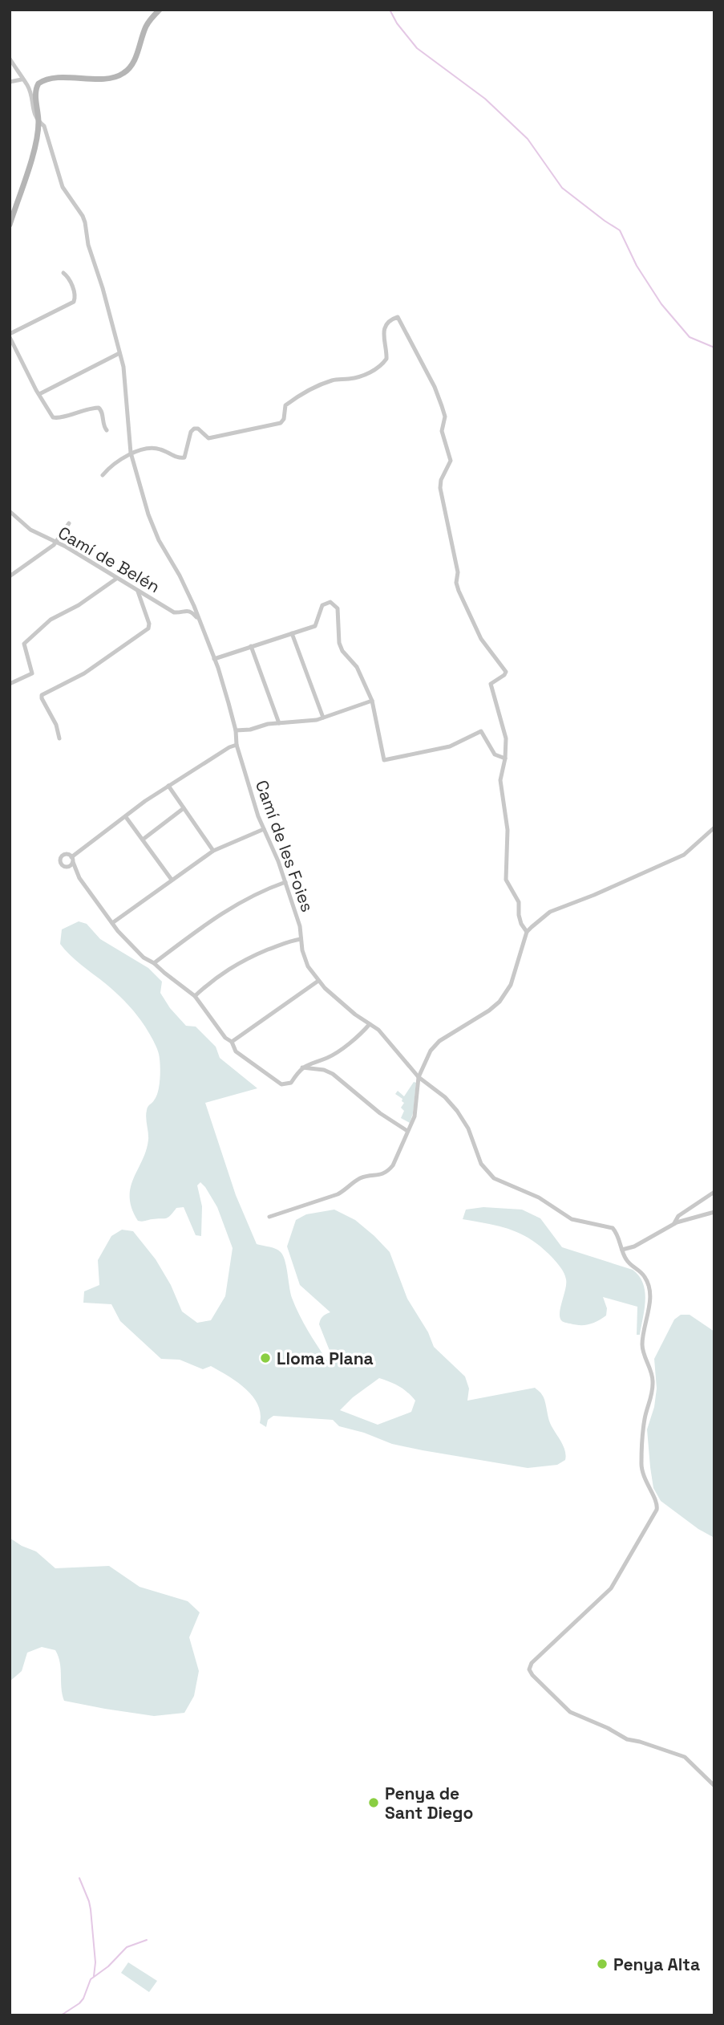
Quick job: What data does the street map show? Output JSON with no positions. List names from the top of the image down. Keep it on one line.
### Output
{"streets":{"street":["Camí de Belén","Camí de les Foies"]},"crossings":[["Camí de Belén","Camí de les Foies"]],"places":["Lloma Plana","Penya de Sant Diego","Penya Alta"]}
